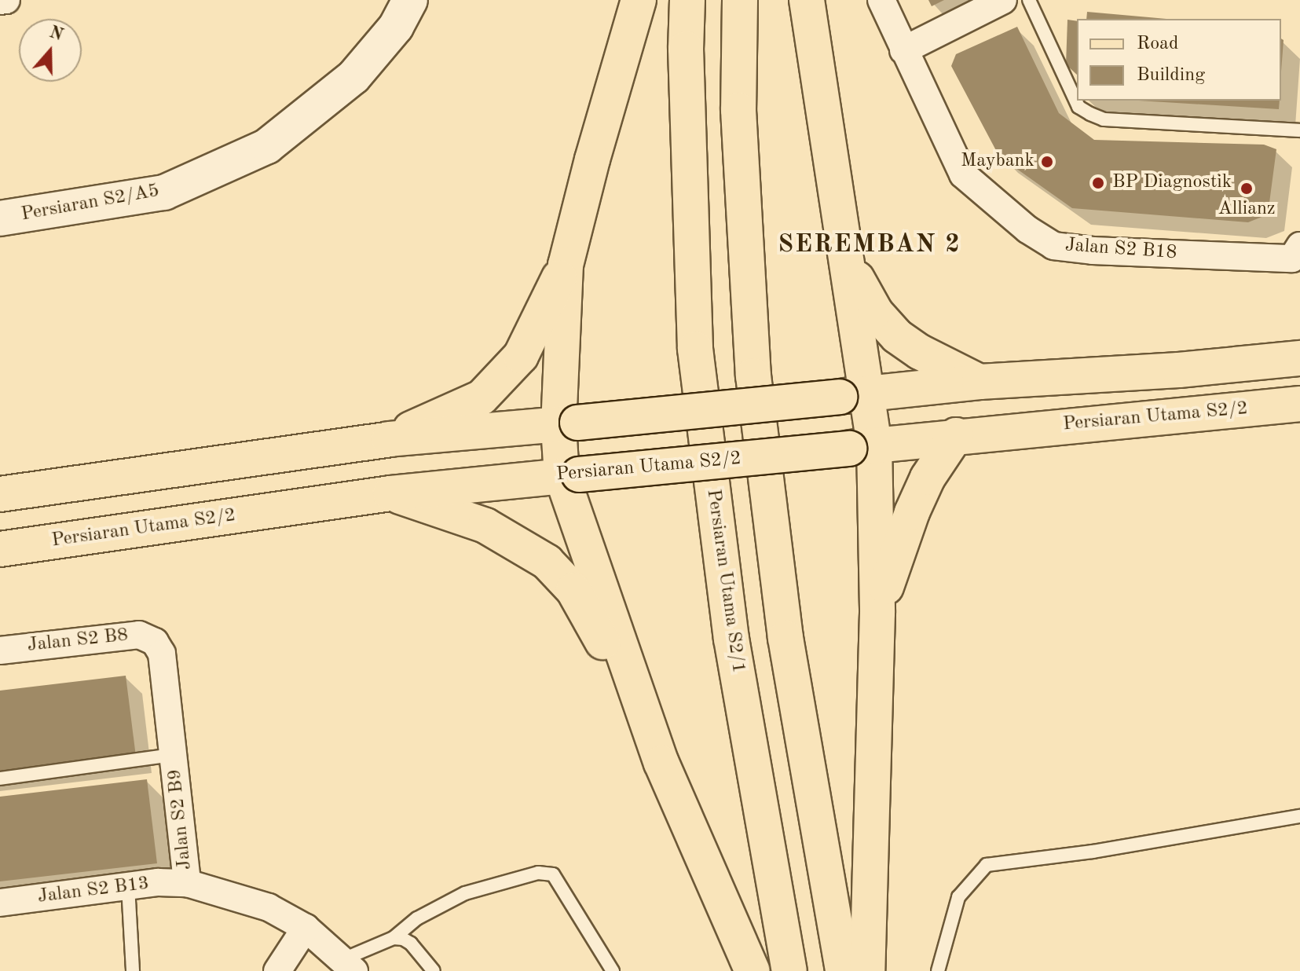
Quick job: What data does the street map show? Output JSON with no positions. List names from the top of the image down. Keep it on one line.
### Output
{"streets":{"main road":["Persiaran Utama S2/2","Persiaran Utama S2/1"],"street":["Persiaran S2/A5","Jalan S2 B18","Jalan S2 B8","Jalan S2 B9","Jalan S2 B13"]},"crossings":[["Jalan S2 B8","Jalan S2 B9"],["Jalan S2 B9","Jalan S2 B13"]],"districts":["SEREMBAN 2"],"places":["Maybank","BP Diagnostik","Allianz"],"legend":["Road","Building"],"north":"top"}
